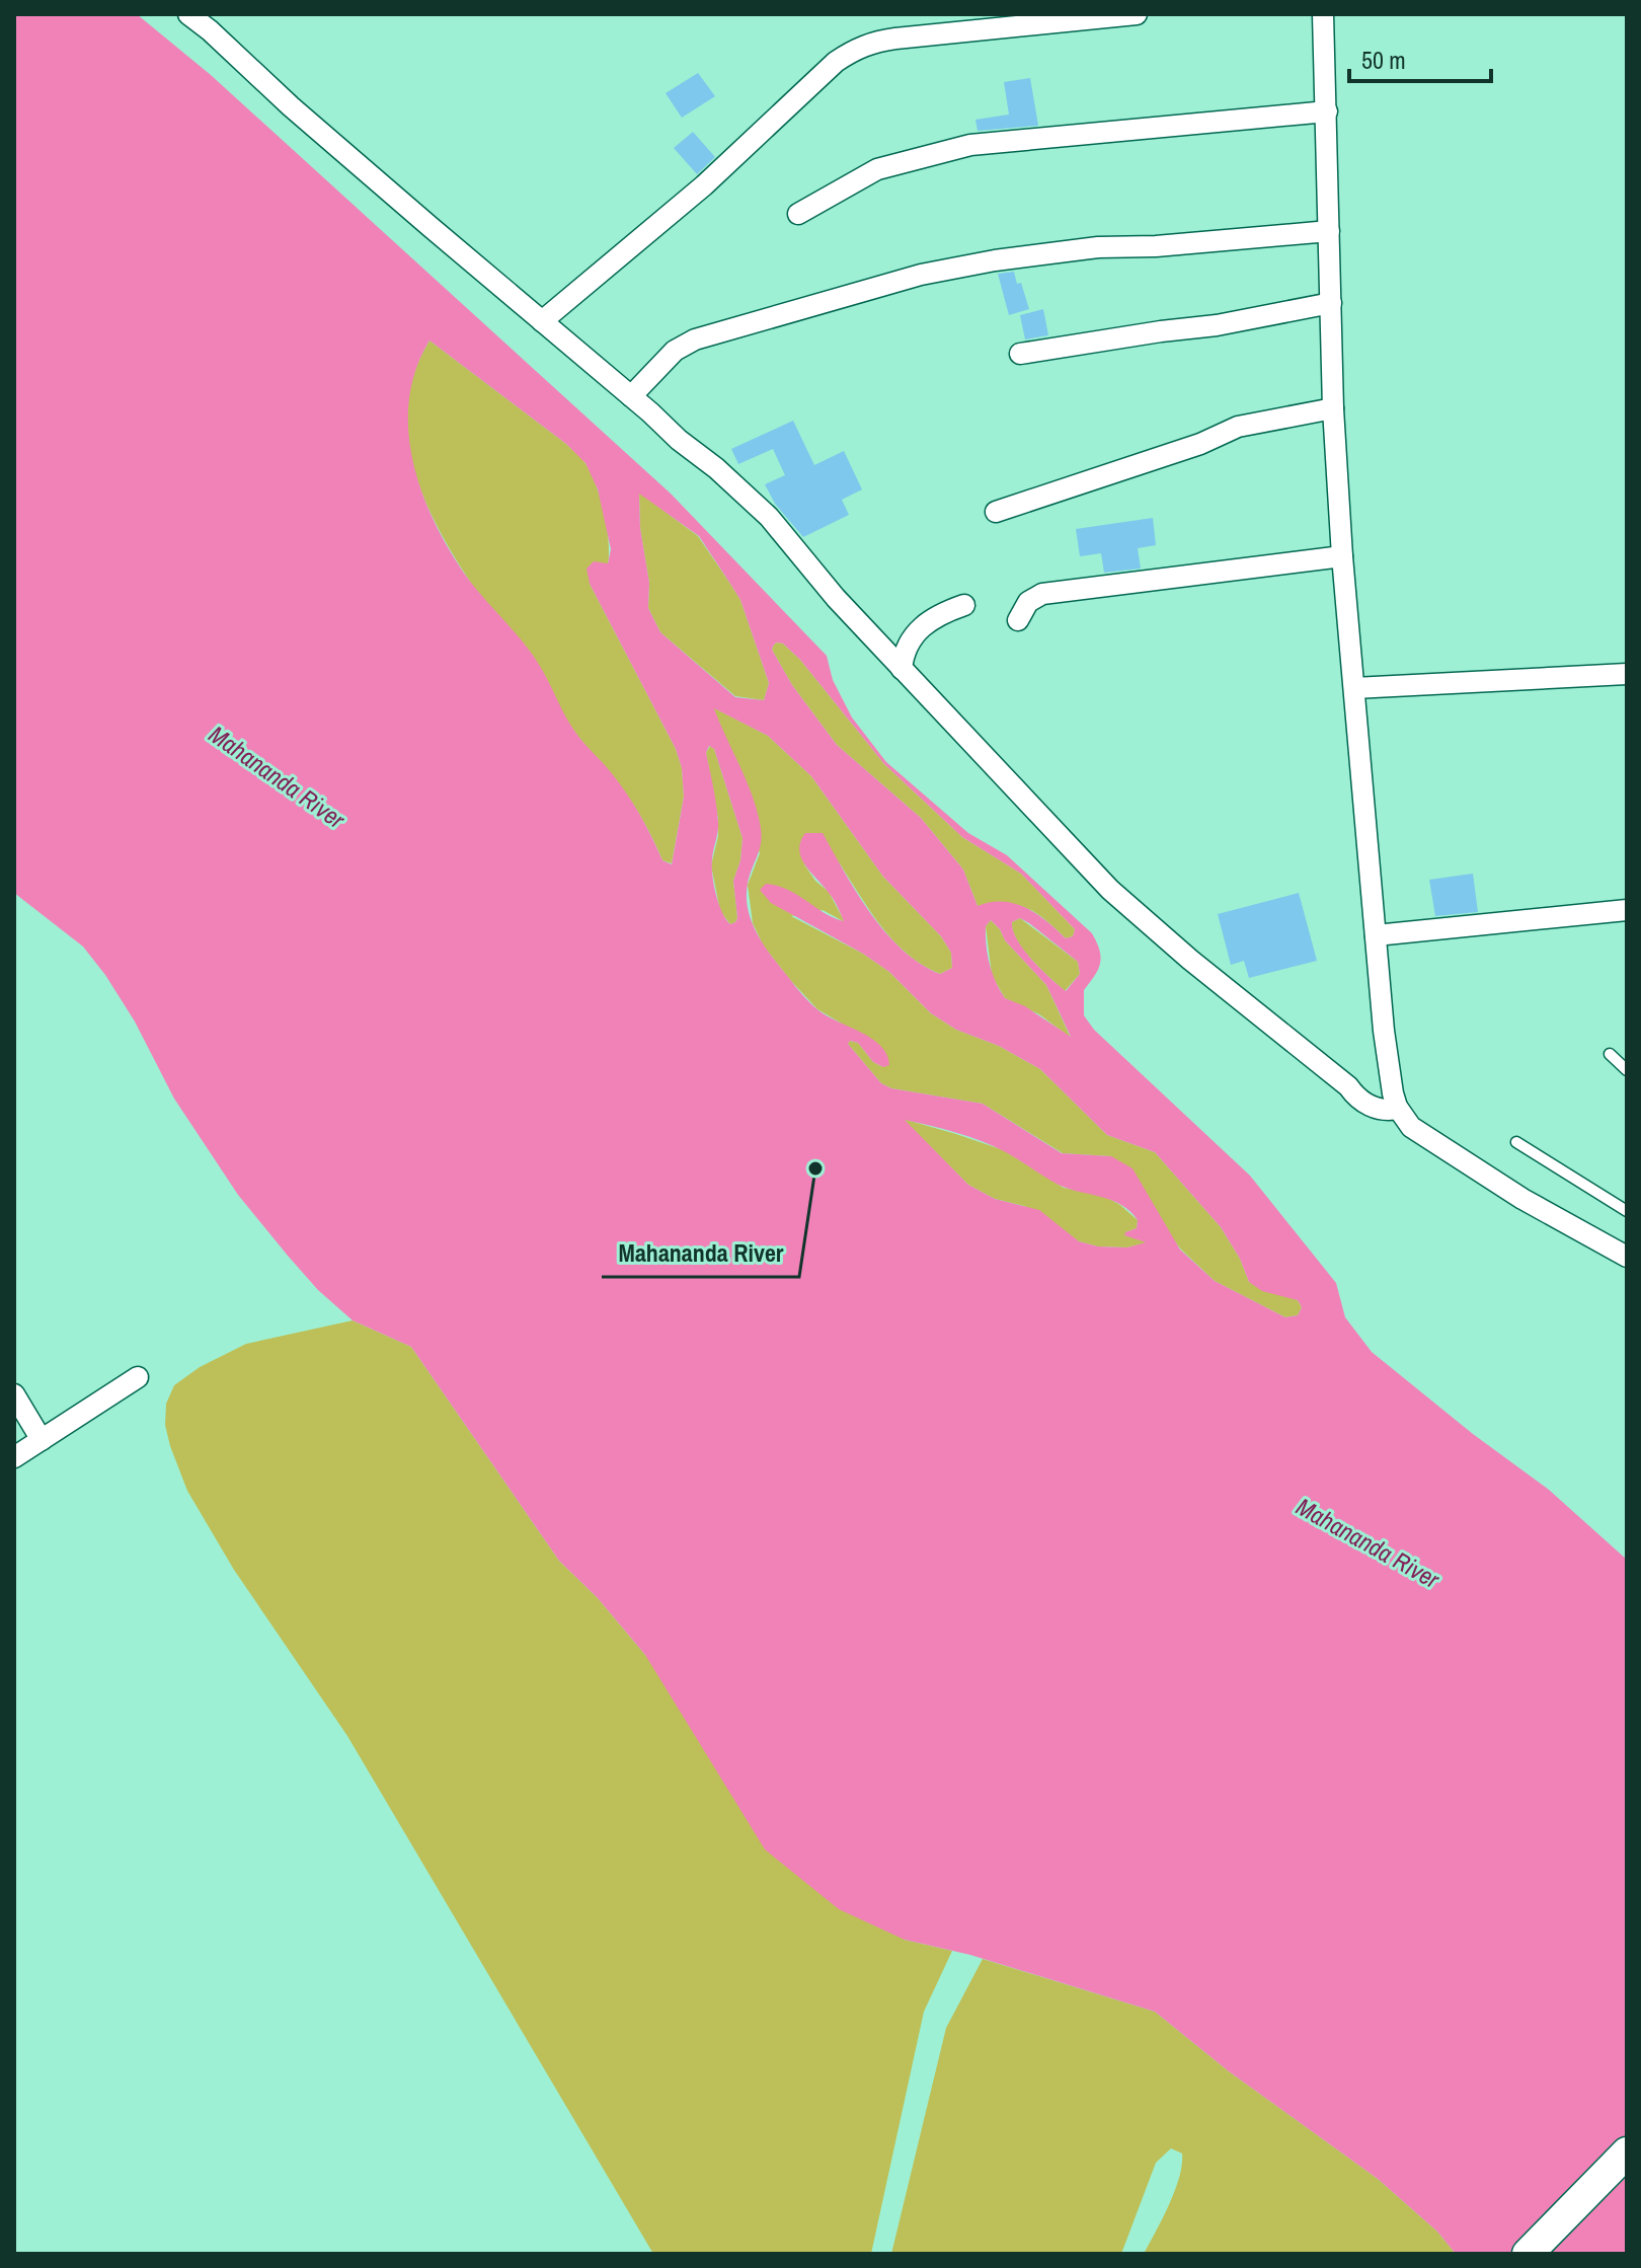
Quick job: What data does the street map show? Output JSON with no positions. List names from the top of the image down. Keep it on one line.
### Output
{"water":["Mahananda River"],"places":["Mahananda River"],"scale_bar":"50 m"}
